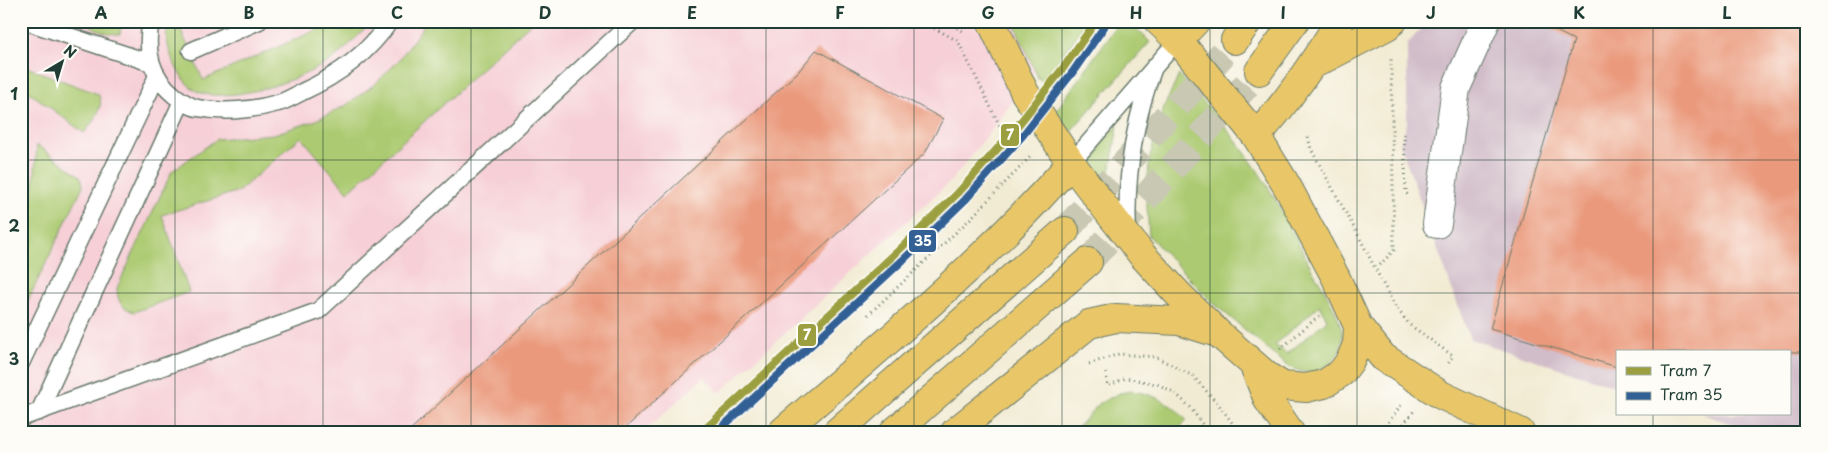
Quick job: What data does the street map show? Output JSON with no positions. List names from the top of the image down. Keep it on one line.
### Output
{"lines":["tram line 7","tram line 35"],"legend":["Tram 7","Tram 35"],"north":"top right","grid":{"columns":["A","B","C","D","E","F","G","H","I","J","K","L"],"rows":["1","2","3"]}}
